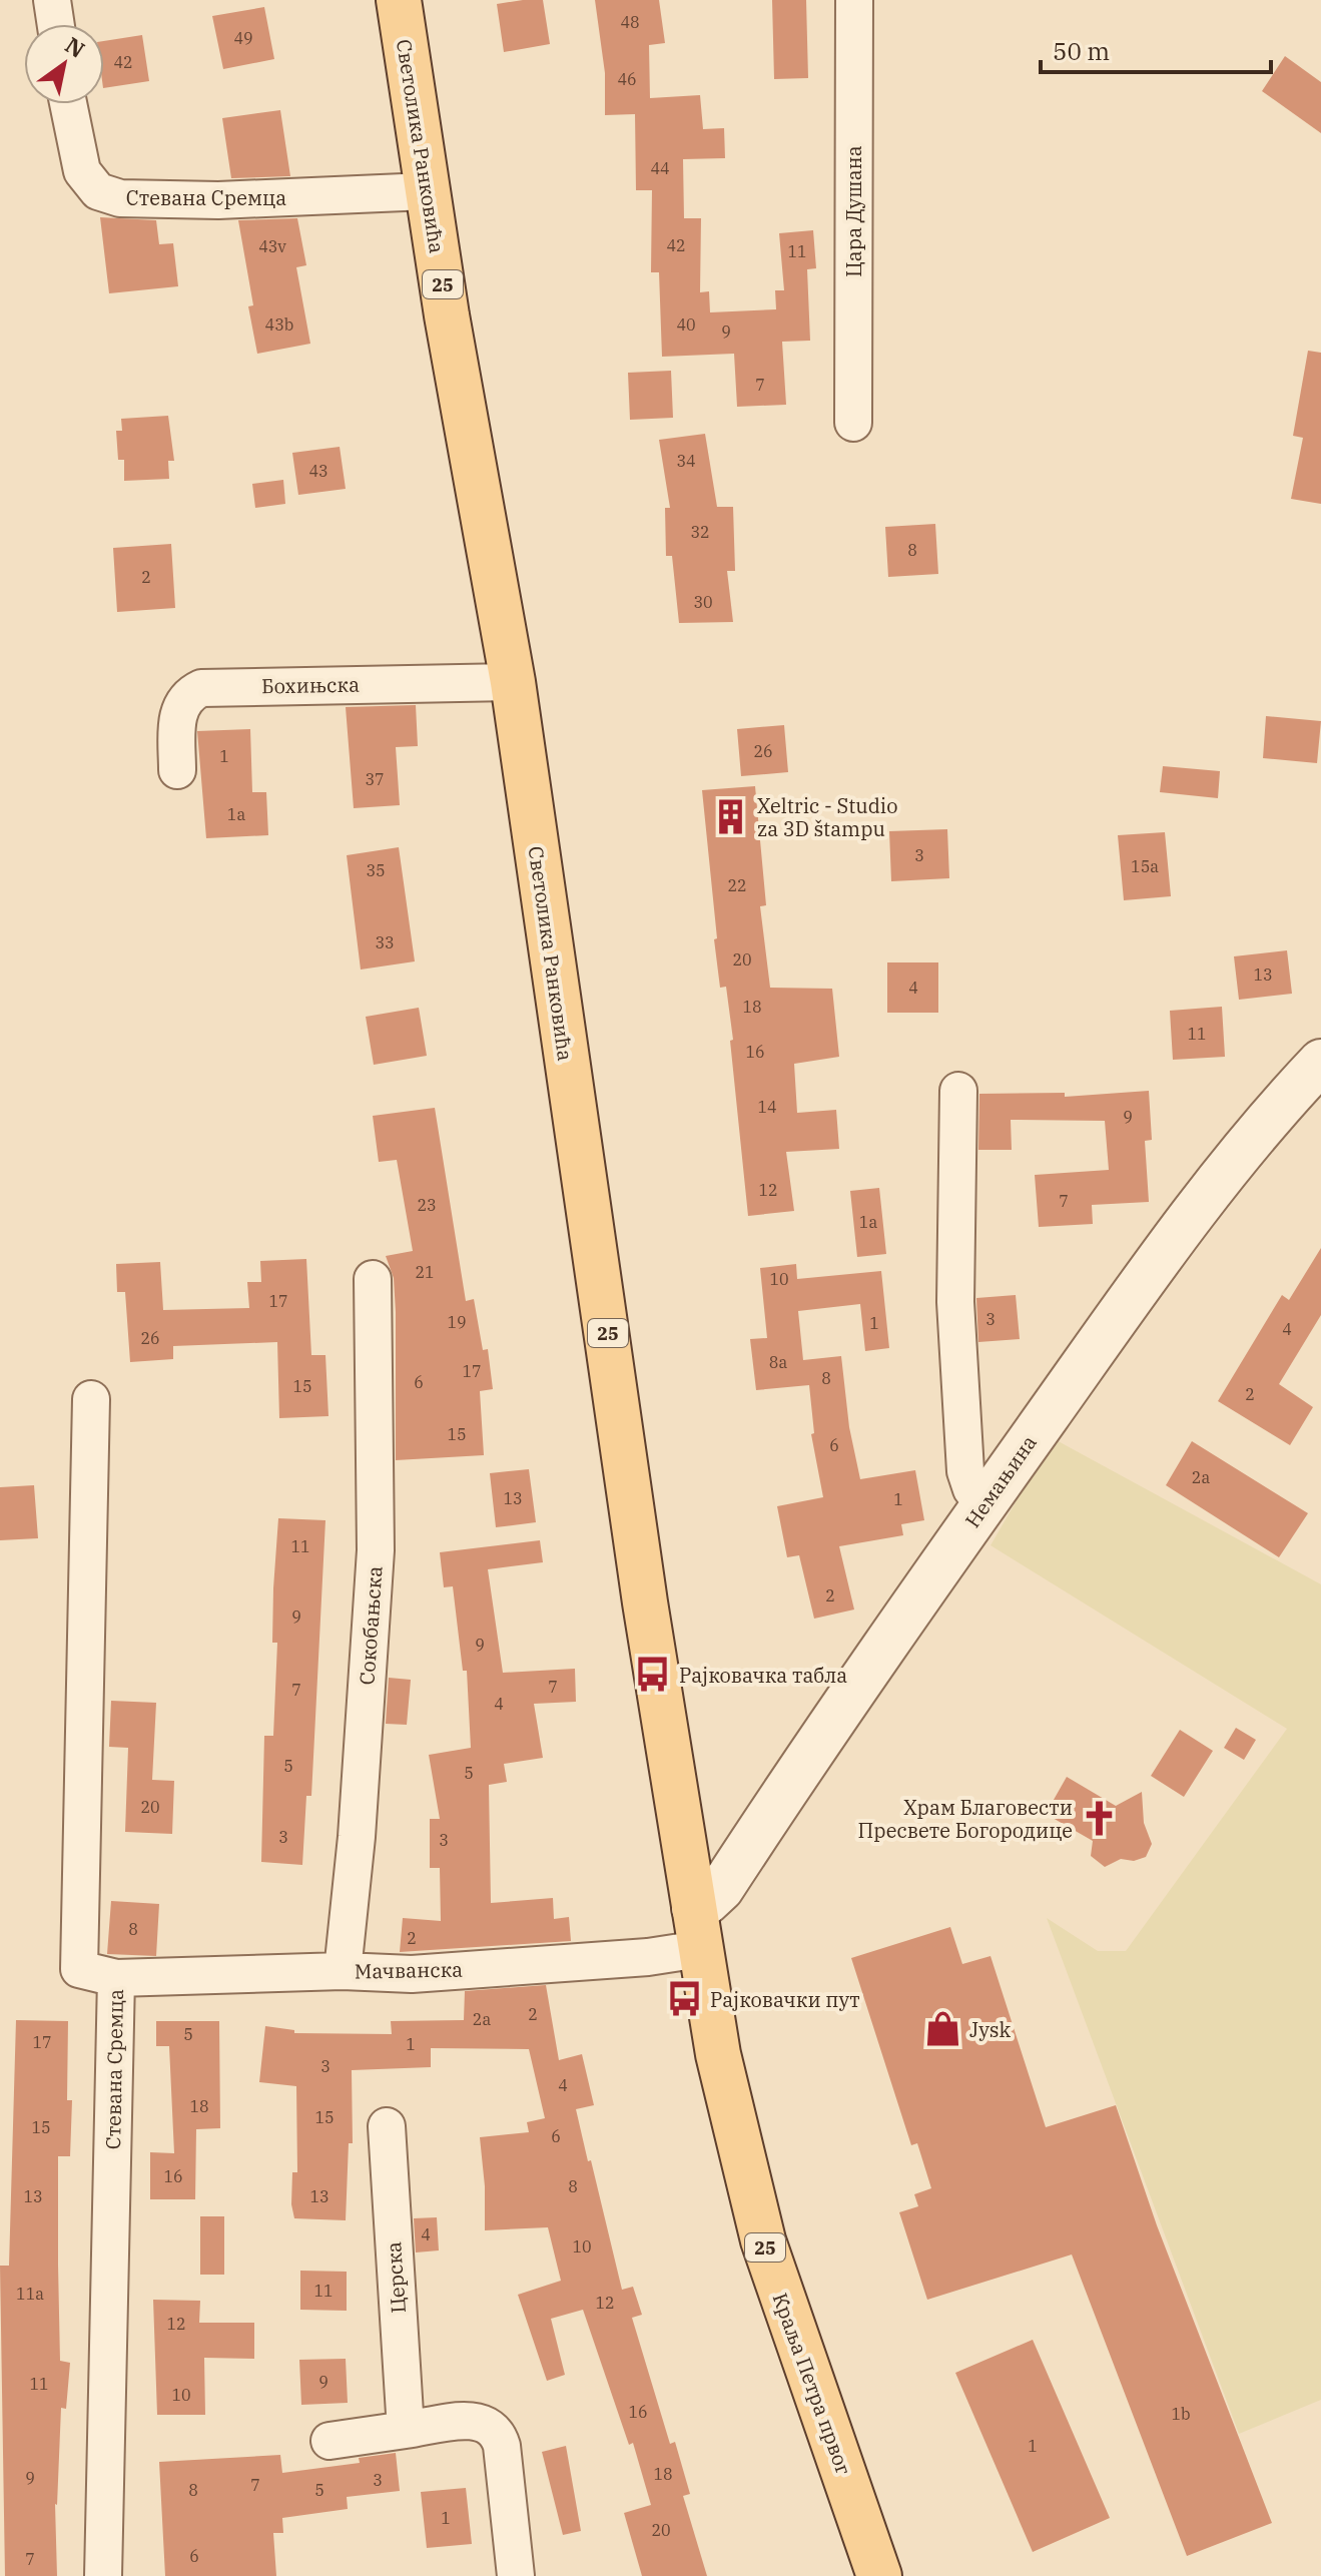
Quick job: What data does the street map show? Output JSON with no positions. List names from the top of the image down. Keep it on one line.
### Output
{"streets":{"main road":["Светолика Ранковића","25","Краља Петра првог"],"street":["Стевана Сремца","Цара Душана","Бохињска","Немањина","Сокобањска","Мачванска","Церска"]},"crossings":[["Светолика Ранковића","Стевана Сремца"],["Светолика Ранковића","Бохињска"],["Светолика Ранковића","Немањина"],["Светолика Ранковића","Мачванска"],["Светолика Ранковића","Краља Петра првог"],["Стевана Сремца","Мачванска"],["Немањина","Мачванска"],["Немањина","Краља Петра првог"],["Сокобањска","Мачванска"],["Мачванска","Краља Петра првог"]],"places":{"building":["Xeltric - Studio za 3D štampu"],"bus stop":["Рајковачка табла","Рајковачки пут"],"church":["Храм Благовести Пресвете Богородице"],"shop":["Jysk"]},"house_numbers":["48","49","42","46","44","42","43v","11","43b","40","9","7","34","43","32","8","2","30","26","1","37","1a","3","15a","35","22","33","20","13","4","18","11","16","14","9","12","7","23","1a","21","10","17","3","19","1","4","26","8a","17","8","6","15","2","15","6","2a","13","1","11","2","9","9","7","7","4","5","5","20","3","3","8","2","2","2a","5","17","1","3","4","18","15","15","6","16","8","13","13","4","10","11","11a","12","12","9","11","10","16","1b","1","18","9","3","7","8","5","1","20","6","7"],"scale_bar":"50 m","north":"top right"}
